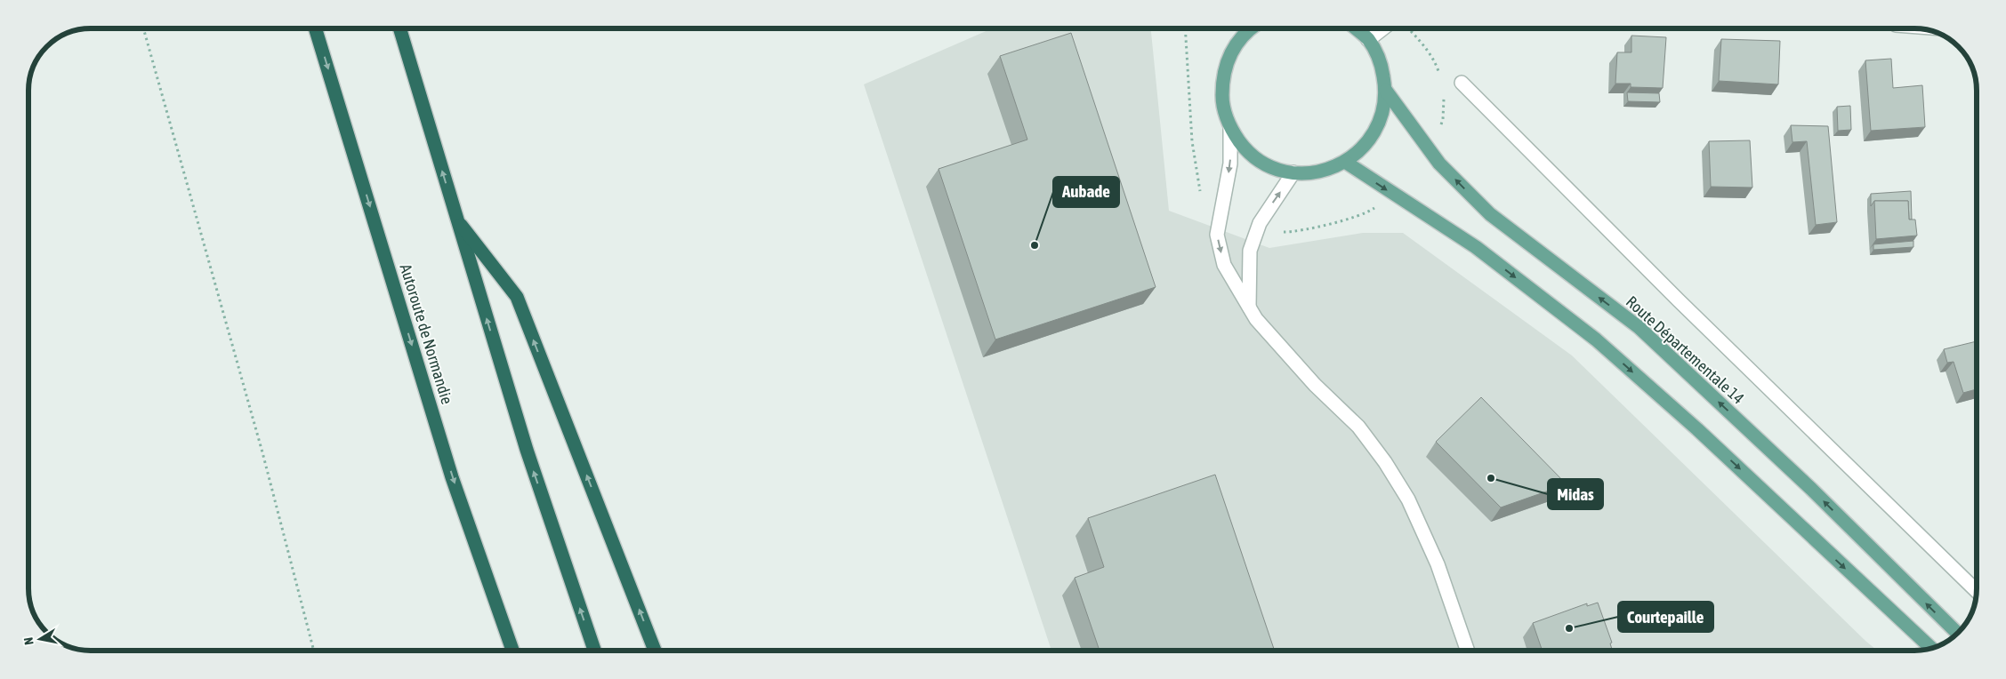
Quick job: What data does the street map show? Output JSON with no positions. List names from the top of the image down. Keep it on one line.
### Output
{"streets":{"highway":["Autoroute de Normandie"],"main road":["Route Départementale 14"]},"places":["Aubade","Midas","Courtepaille"],"north":"left"}
